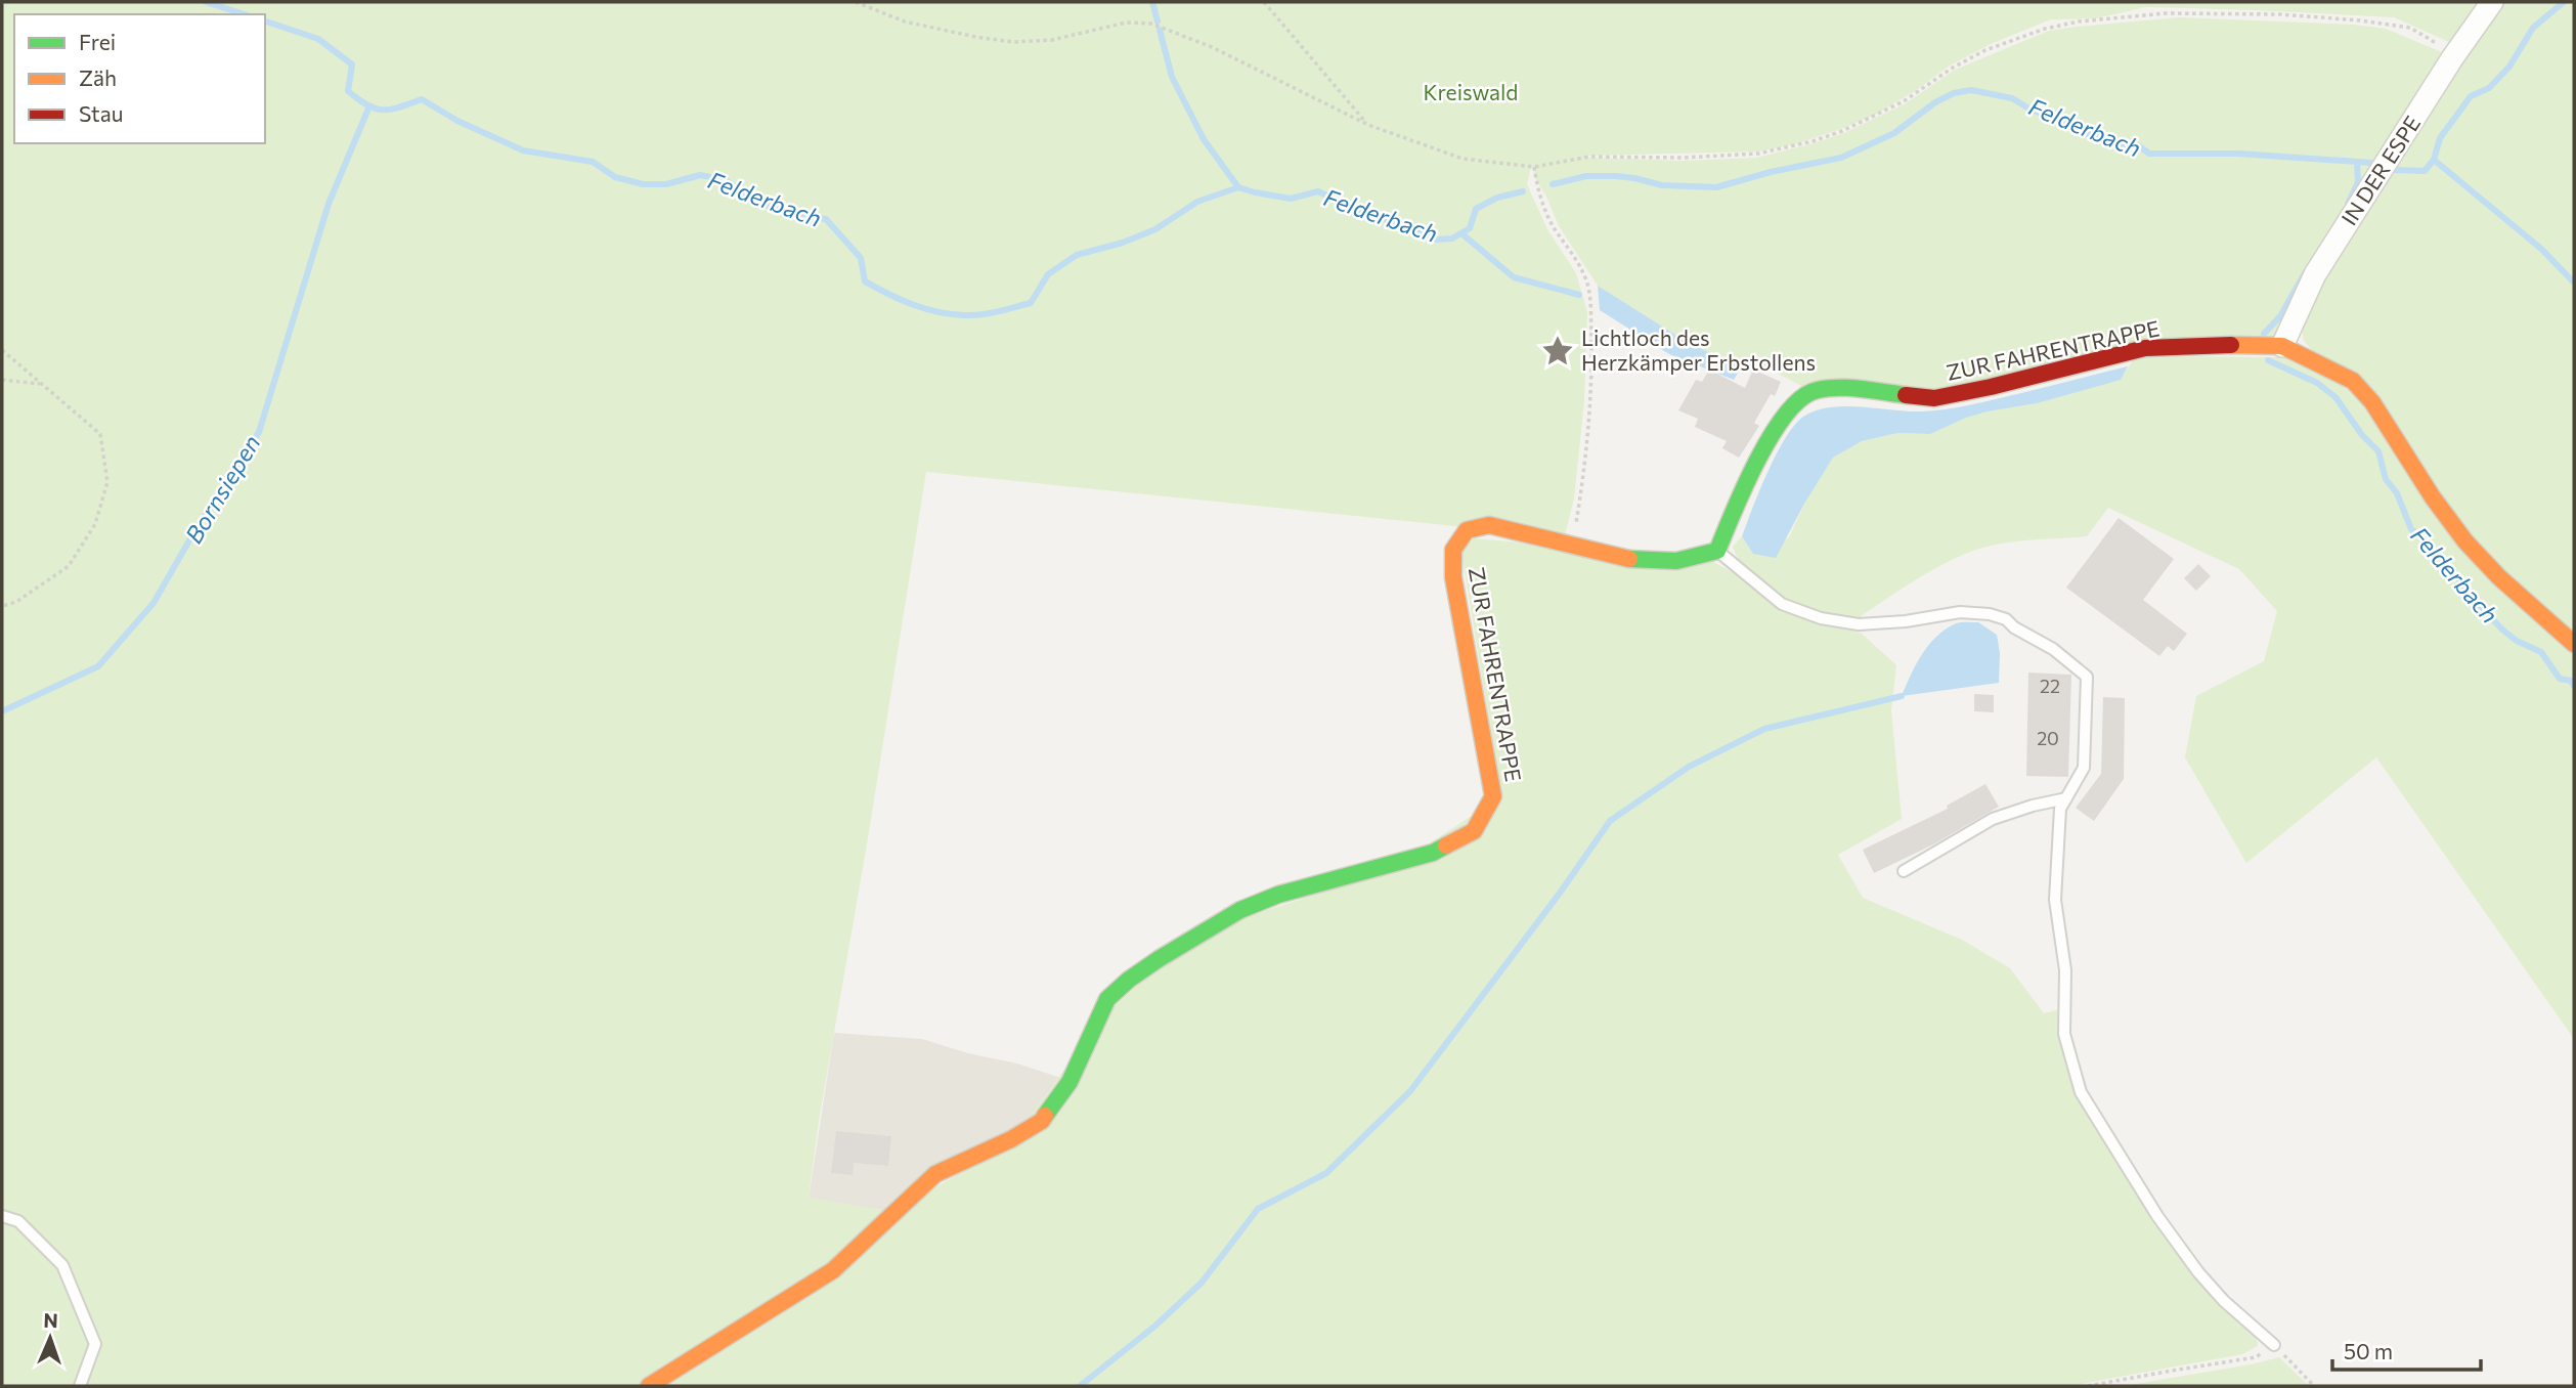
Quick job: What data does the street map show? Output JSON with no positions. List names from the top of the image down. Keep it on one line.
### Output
{"streets":{"street":["IN DER ESPE","ZUR FAHRENTRAPPE"]},"crossings":[["IN DER ESPE","ZUR FAHRENTRAPPE"]],"water":["Felderbach","Bornsiepen"],"parks":["Kreiswald"],"places":{"place":["Lichtloch des Herzkämper Erbstollens"]},"house_numbers":["22","20"],"legend":["Frei","Zäh","Stau"],"scale_bar":"50 m","north":"top"}
